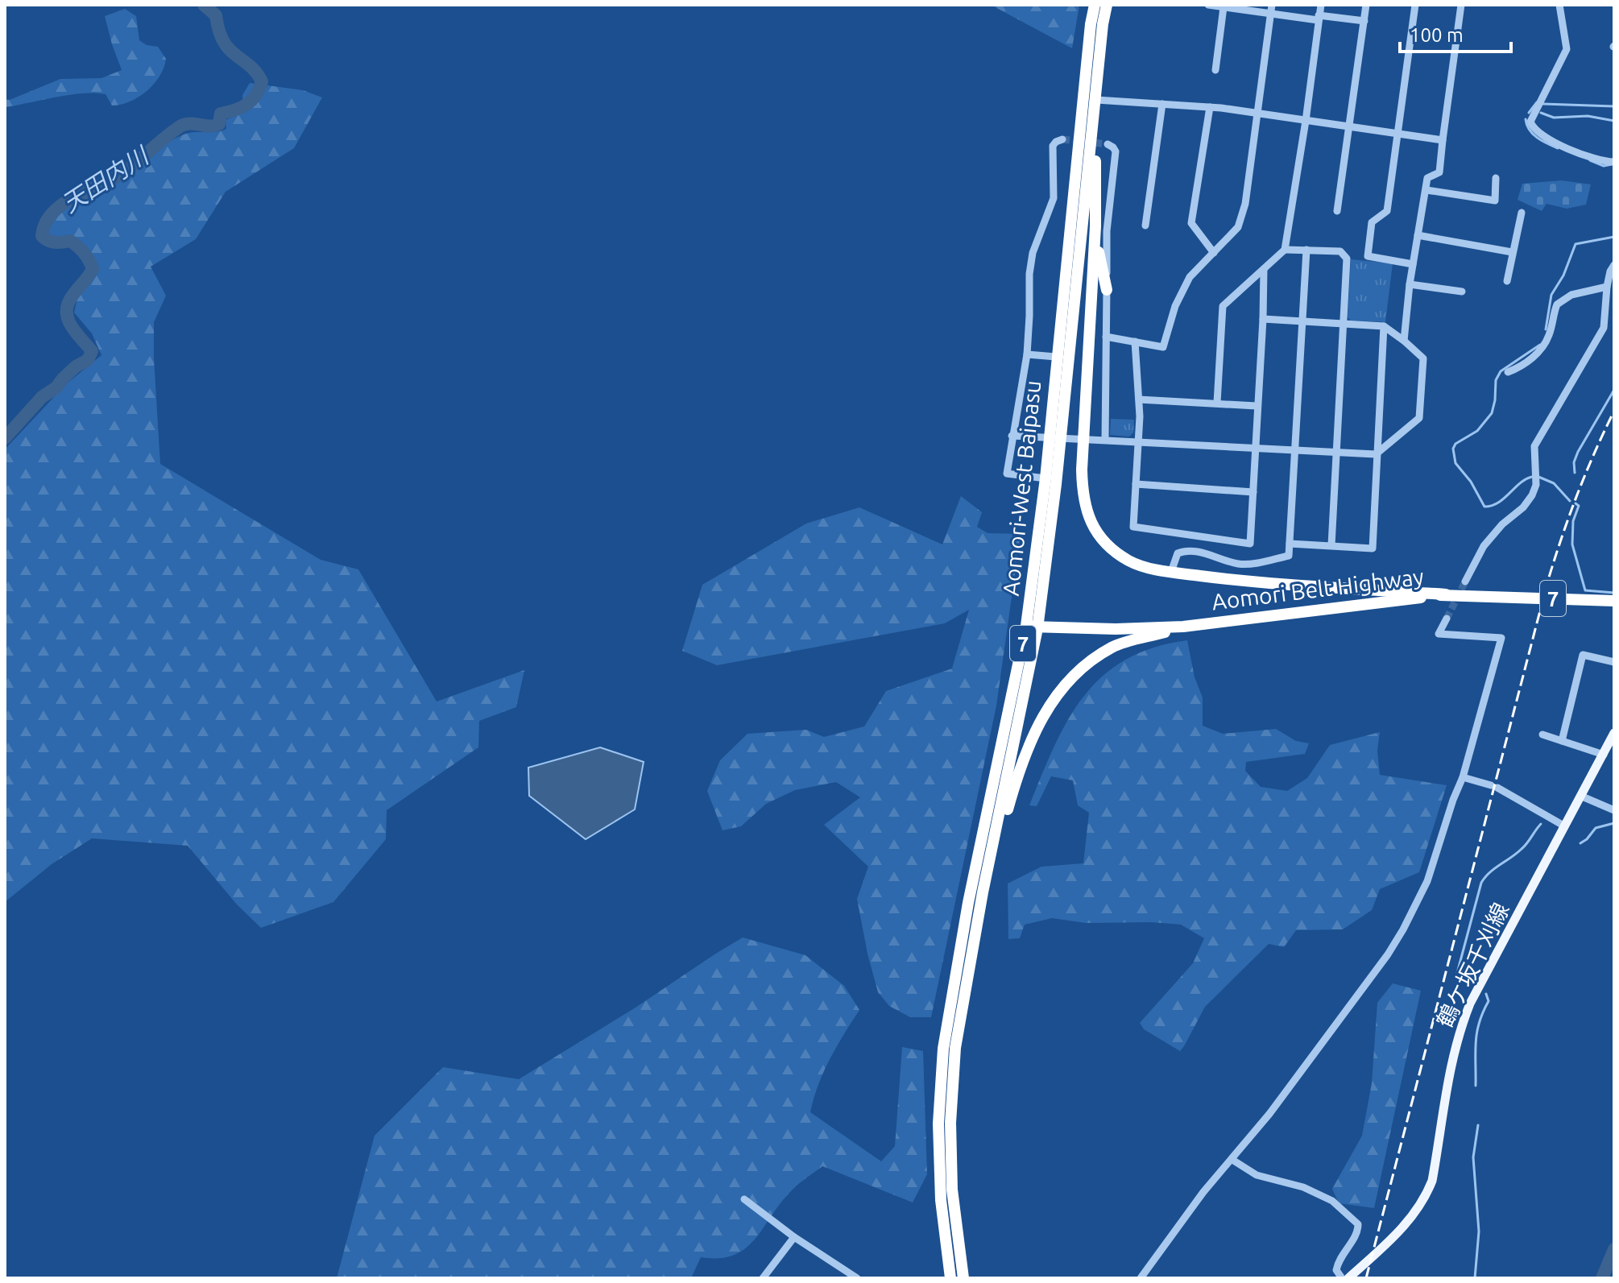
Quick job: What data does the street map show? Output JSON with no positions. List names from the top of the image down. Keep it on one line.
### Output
{"streets":{"highway":["Aomori-West Baipasu","Aomori Belt Highway","7"],"main road":["鶴ケ坂千刈線"]},"crossings":[["Aomori-West Baipasu","Aomori Belt Highway"]],"water":["天田内川"],"scale_bar":"100 m"}
